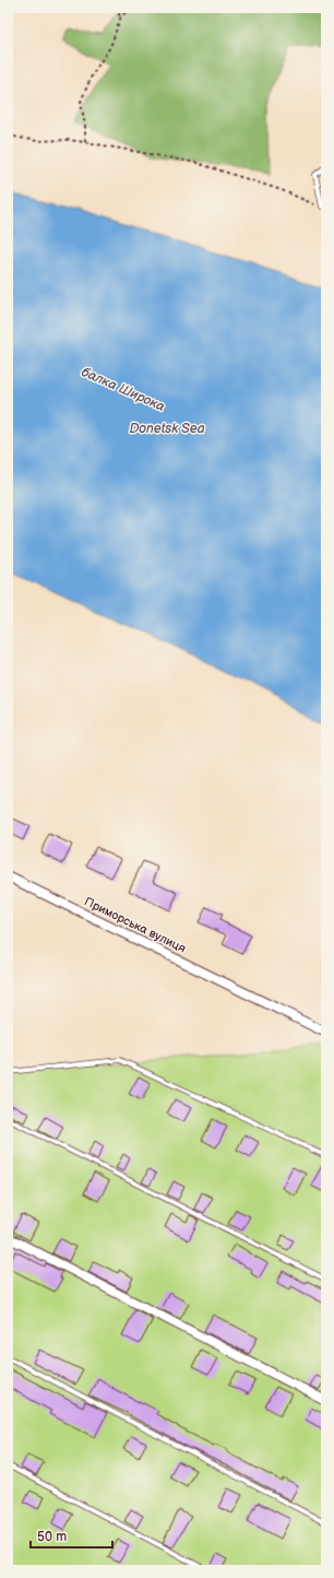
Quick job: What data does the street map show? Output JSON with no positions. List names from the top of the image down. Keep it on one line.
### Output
{"streets":{"street":["Приморська вулиця"]},"water":["балка Широка","Donetsk Sea"],"scale_bar":"50 m"}
